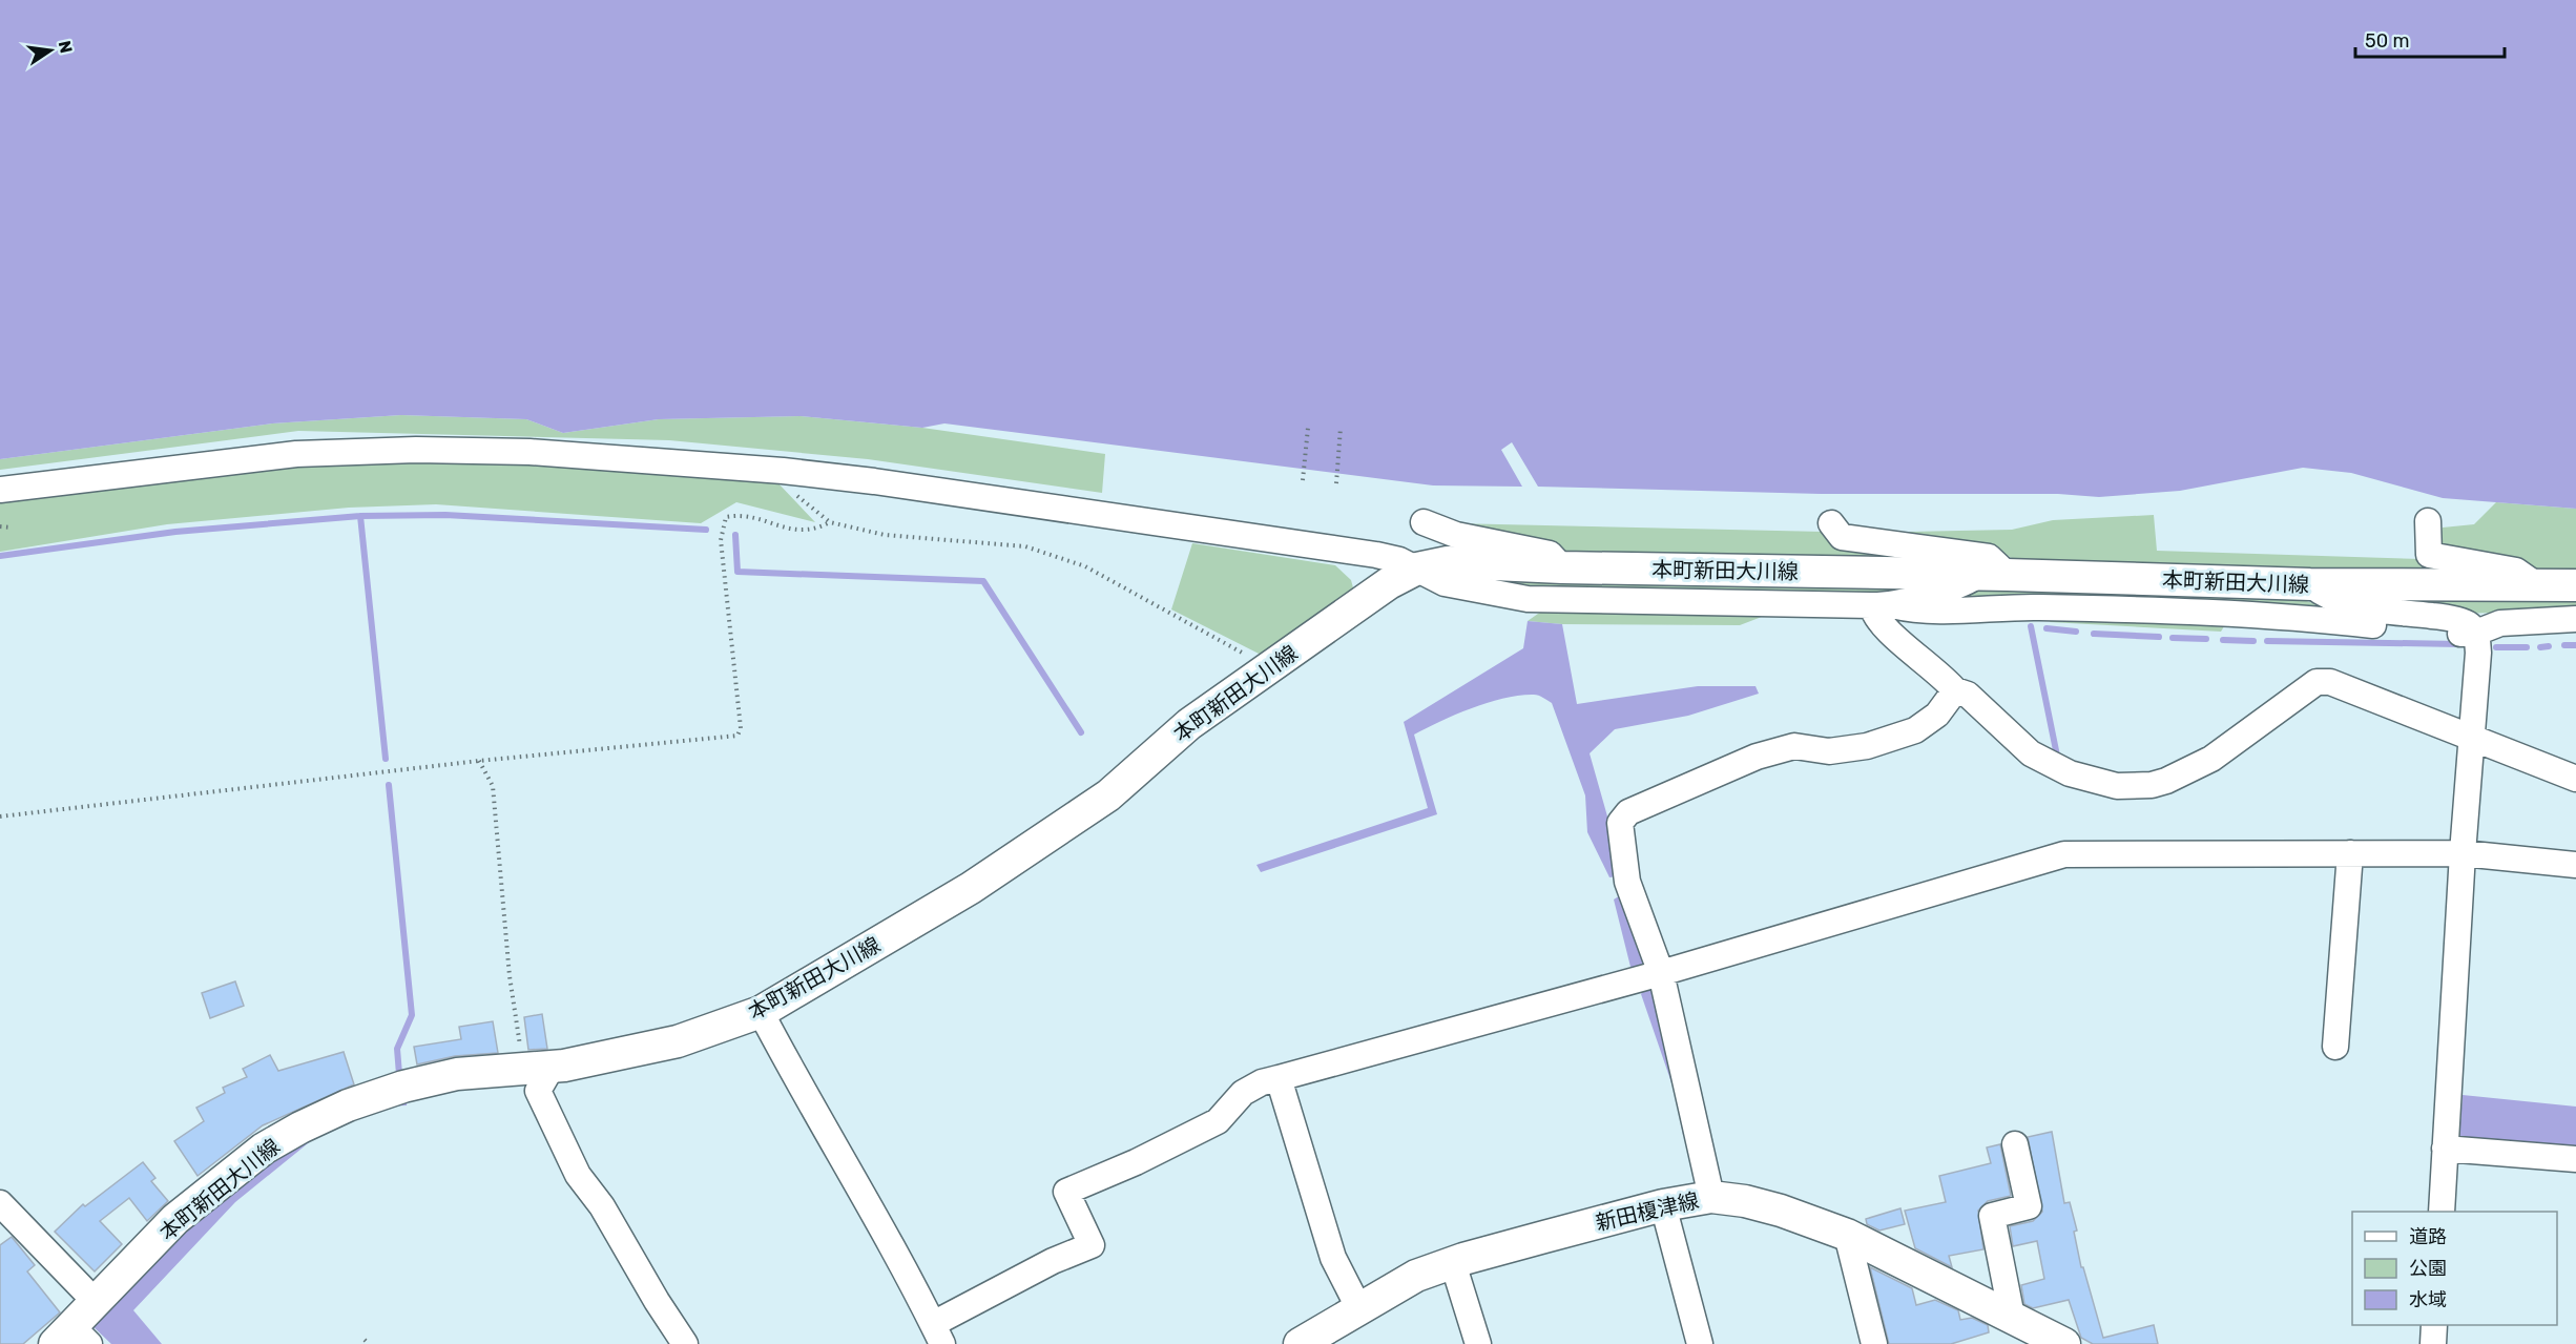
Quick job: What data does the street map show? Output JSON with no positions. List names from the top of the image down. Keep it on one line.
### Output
{"streets":{"main road":["本町新田大川線","新田榎津線"]},"legend":["道路","公園","水域"],"scale_bar":"50 m","north":"right"}
